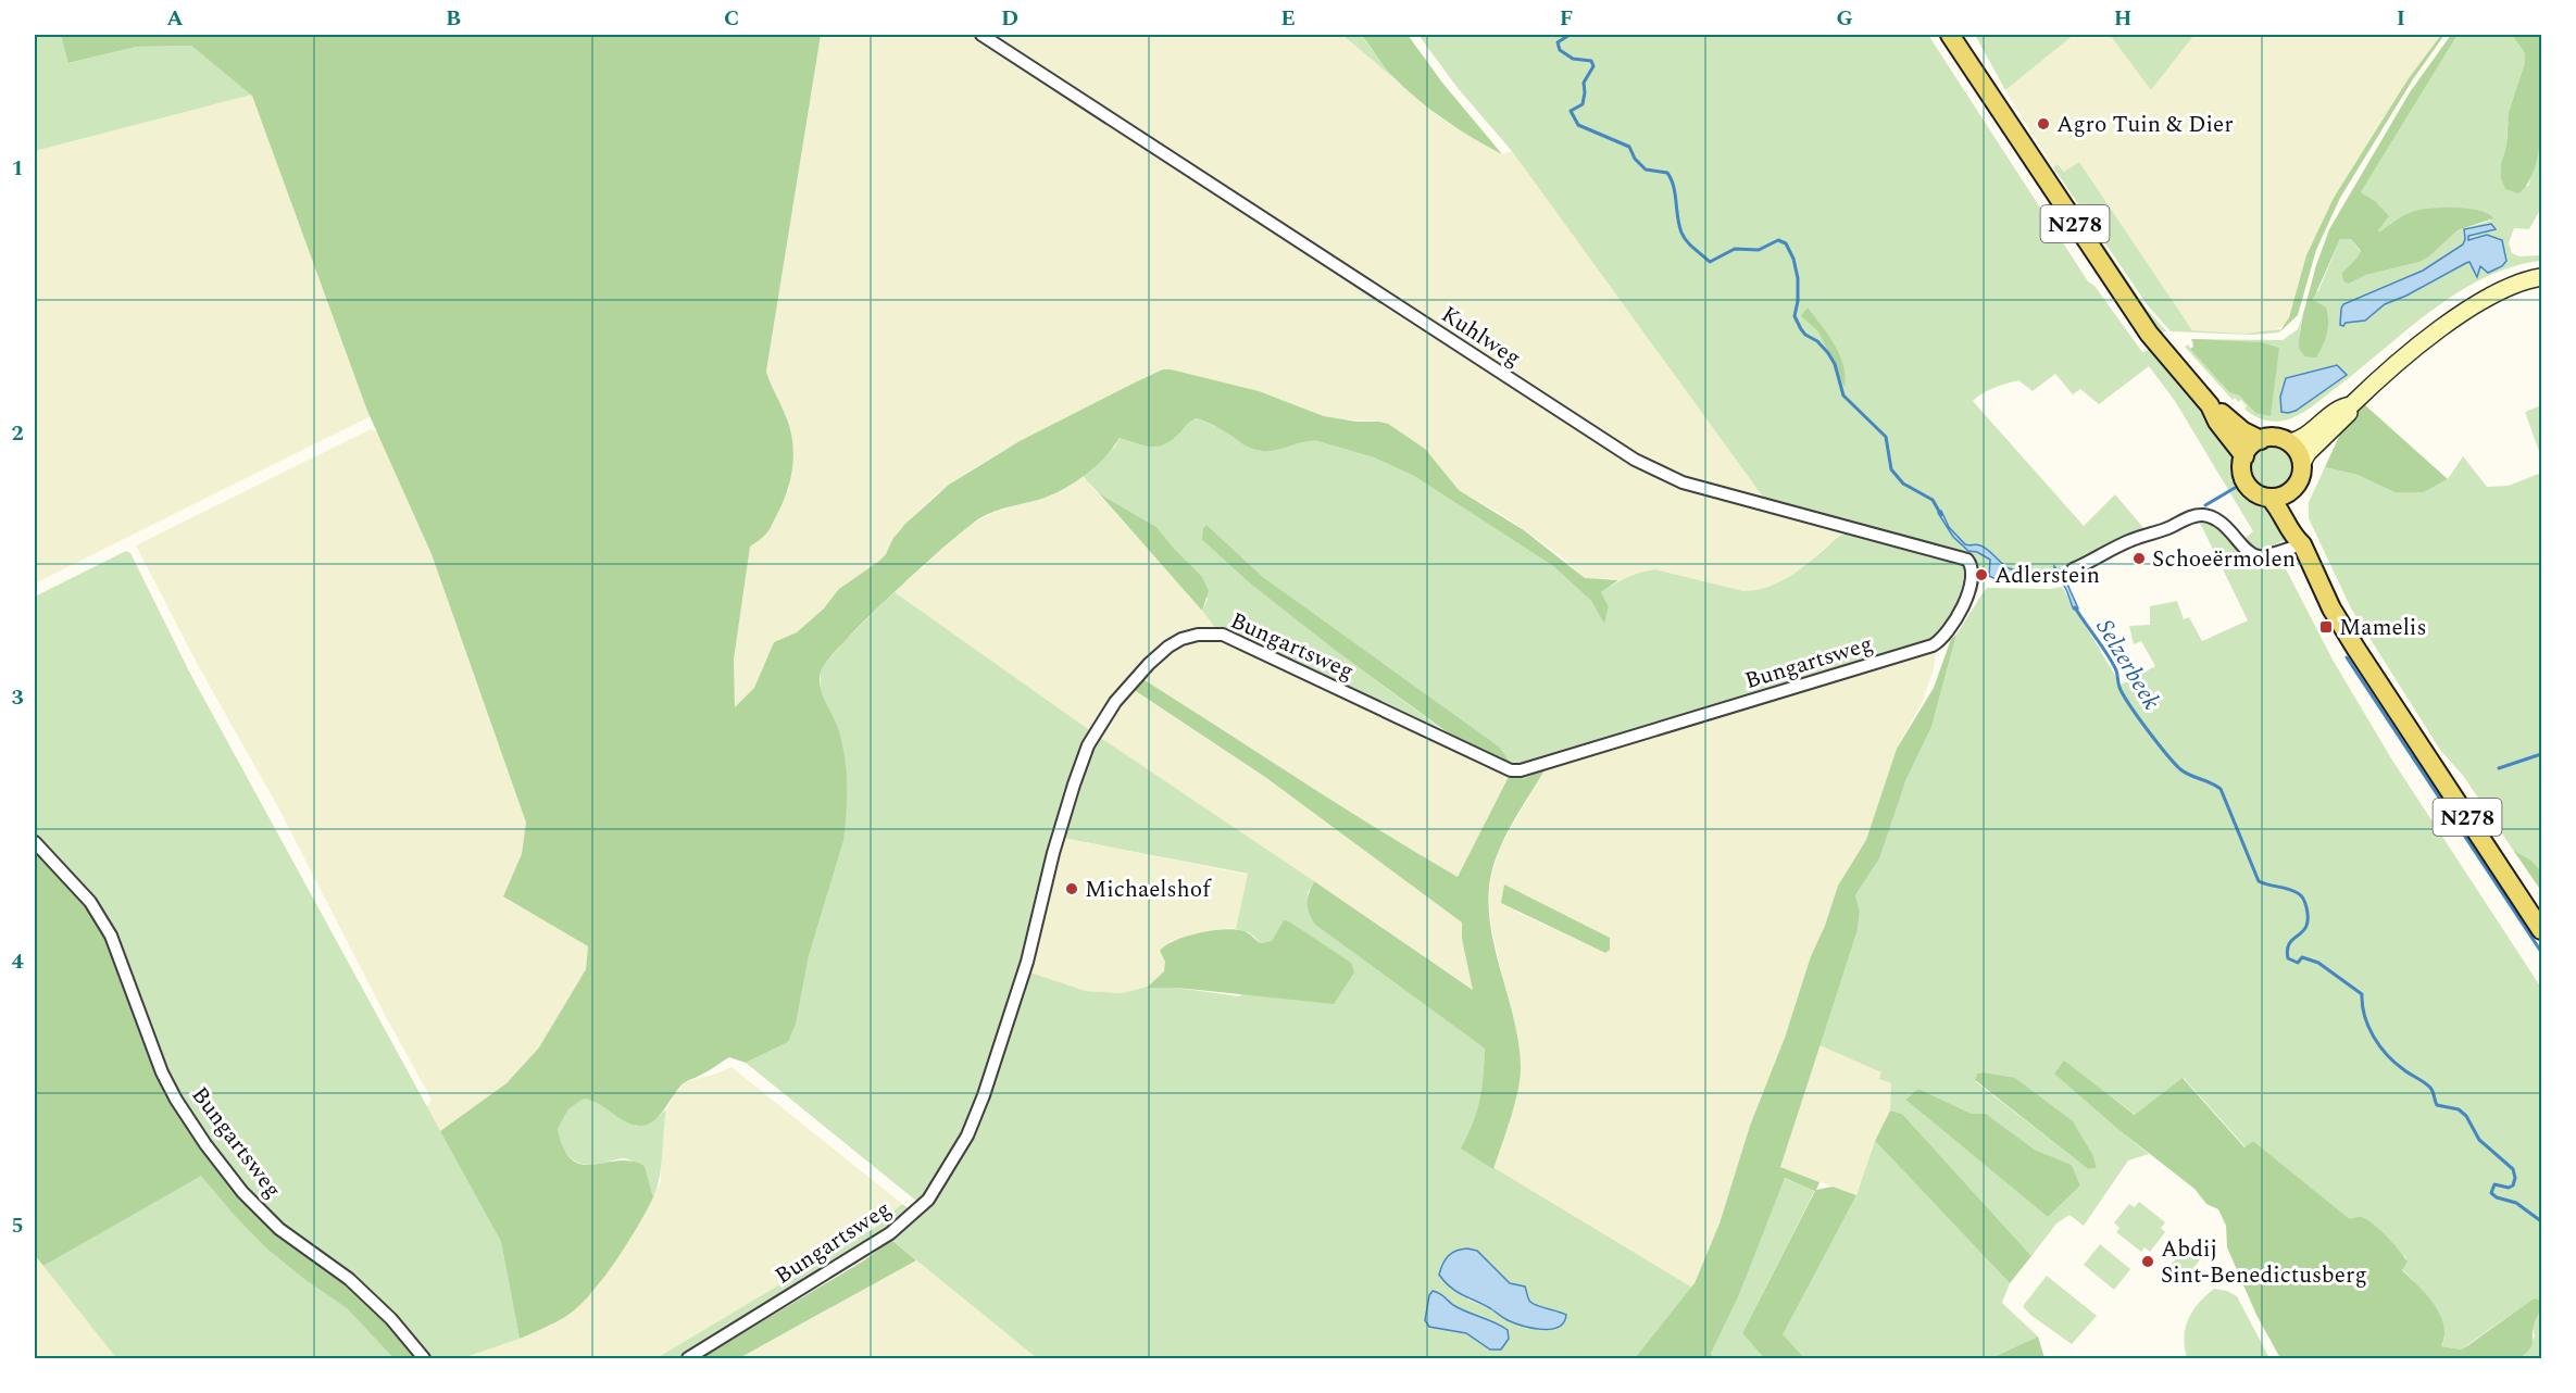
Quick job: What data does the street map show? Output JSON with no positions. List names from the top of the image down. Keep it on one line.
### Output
{"streets":{"main road":["N278"],"street":["Kuhlweg","Bungartsweg"]},"crossings":[["Kuhlweg","Bungartsweg"]],"water":["Selzerbeek"],"places":{"other":["Agro Tuin & Dier","Schoeërmolen","Adlerstein","Michaelshof","Abdij Sint-Benedictusberg"],"transit":["Mamelis"]},"grid":{"columns":["A","B","C","D","E","F","G","H","I"],"rows":["1","2","3","4","5"]}}
